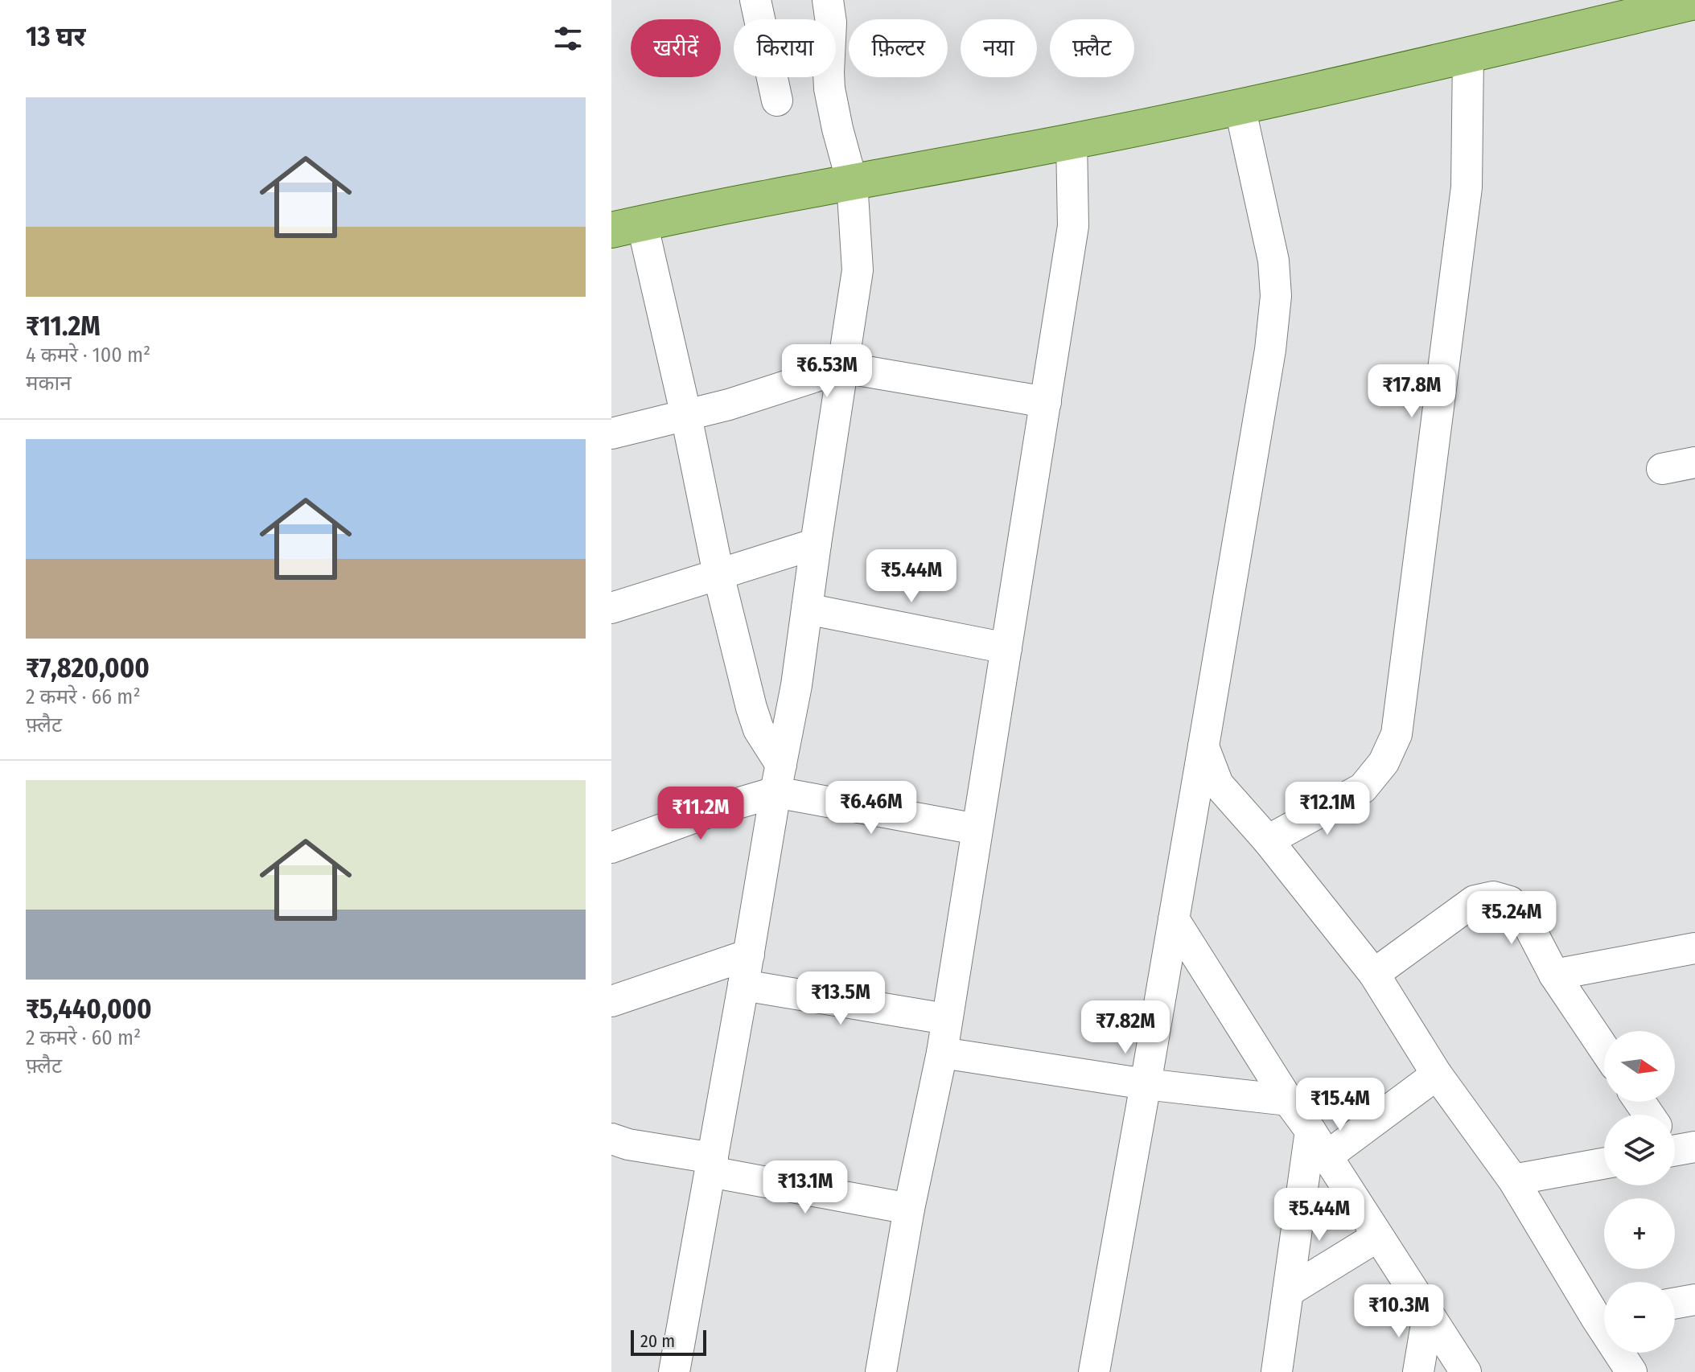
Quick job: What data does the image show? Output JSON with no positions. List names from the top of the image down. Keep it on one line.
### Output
{"scale_bar":"20 m","north":"right","page":{"heading":"13 घर","chip":["खरीदें","किराया","फ़िल्टर","नया","फ़्लैट"],"list":[{"name":"₹11.2M","note":"4 कमरे · 100 m² · मकान"},{"name":"₹7,820,000","note":"2 कमरे · 66 m² · फ़्लैट"},{"name":"₹5,440,000","note":"2 कमरे · 60 m² · फ़्लैट"}],"price":["₹6.53M","₹17.8M","₹5.44M","₹6.46M","₹12.1M","₹11.2M","₹5.24M","₹13.5M","₹7.82M","₹15.4M","₹13.1M","₹5.44M","₹10.3M"],"map_buttons":["+","−"],"scale":"20 m"}}
